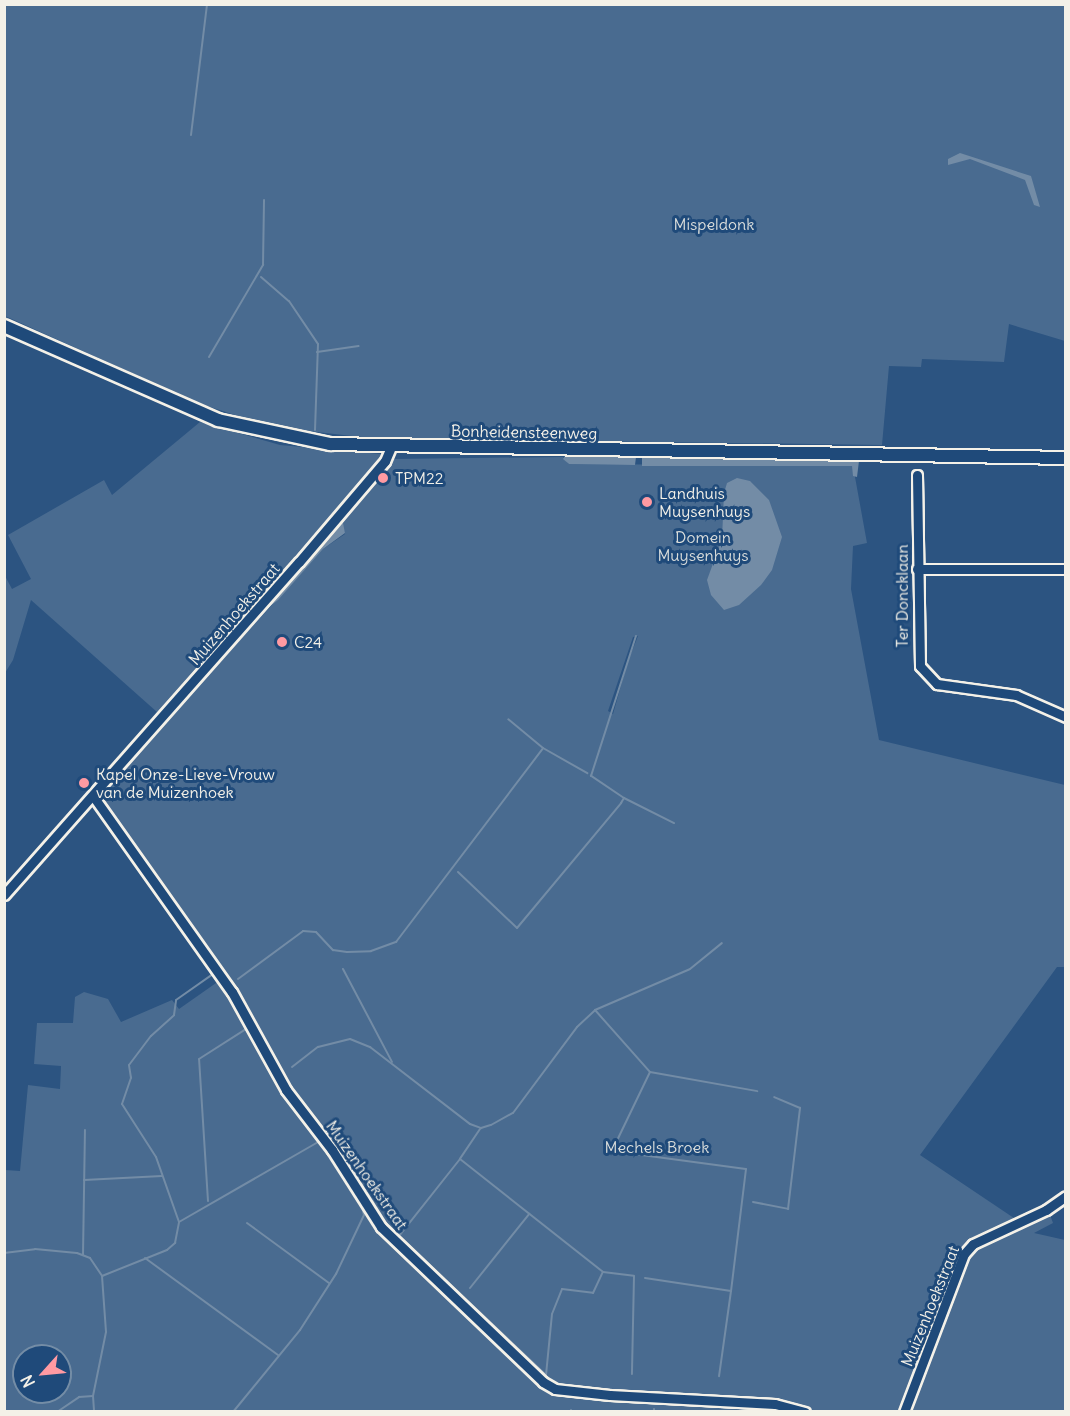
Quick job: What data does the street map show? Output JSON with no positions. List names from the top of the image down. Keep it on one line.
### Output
{"streets":{"street":["Bonheidensteenweg","Ter Doncklaan","Muizenhoekstraat"]},"crossings":[["Bonheidensteenweg","Muizenhoekstraat"]],"parks":["Mispeldonk","Domein Muysenhuys","Mechels Broek"],"places":["TPM22","Landhuis Muysenhuys","C24","Kapel Onze-Lieve-Vrouw van de Muizenhoek"],"north":"bottom left"}
